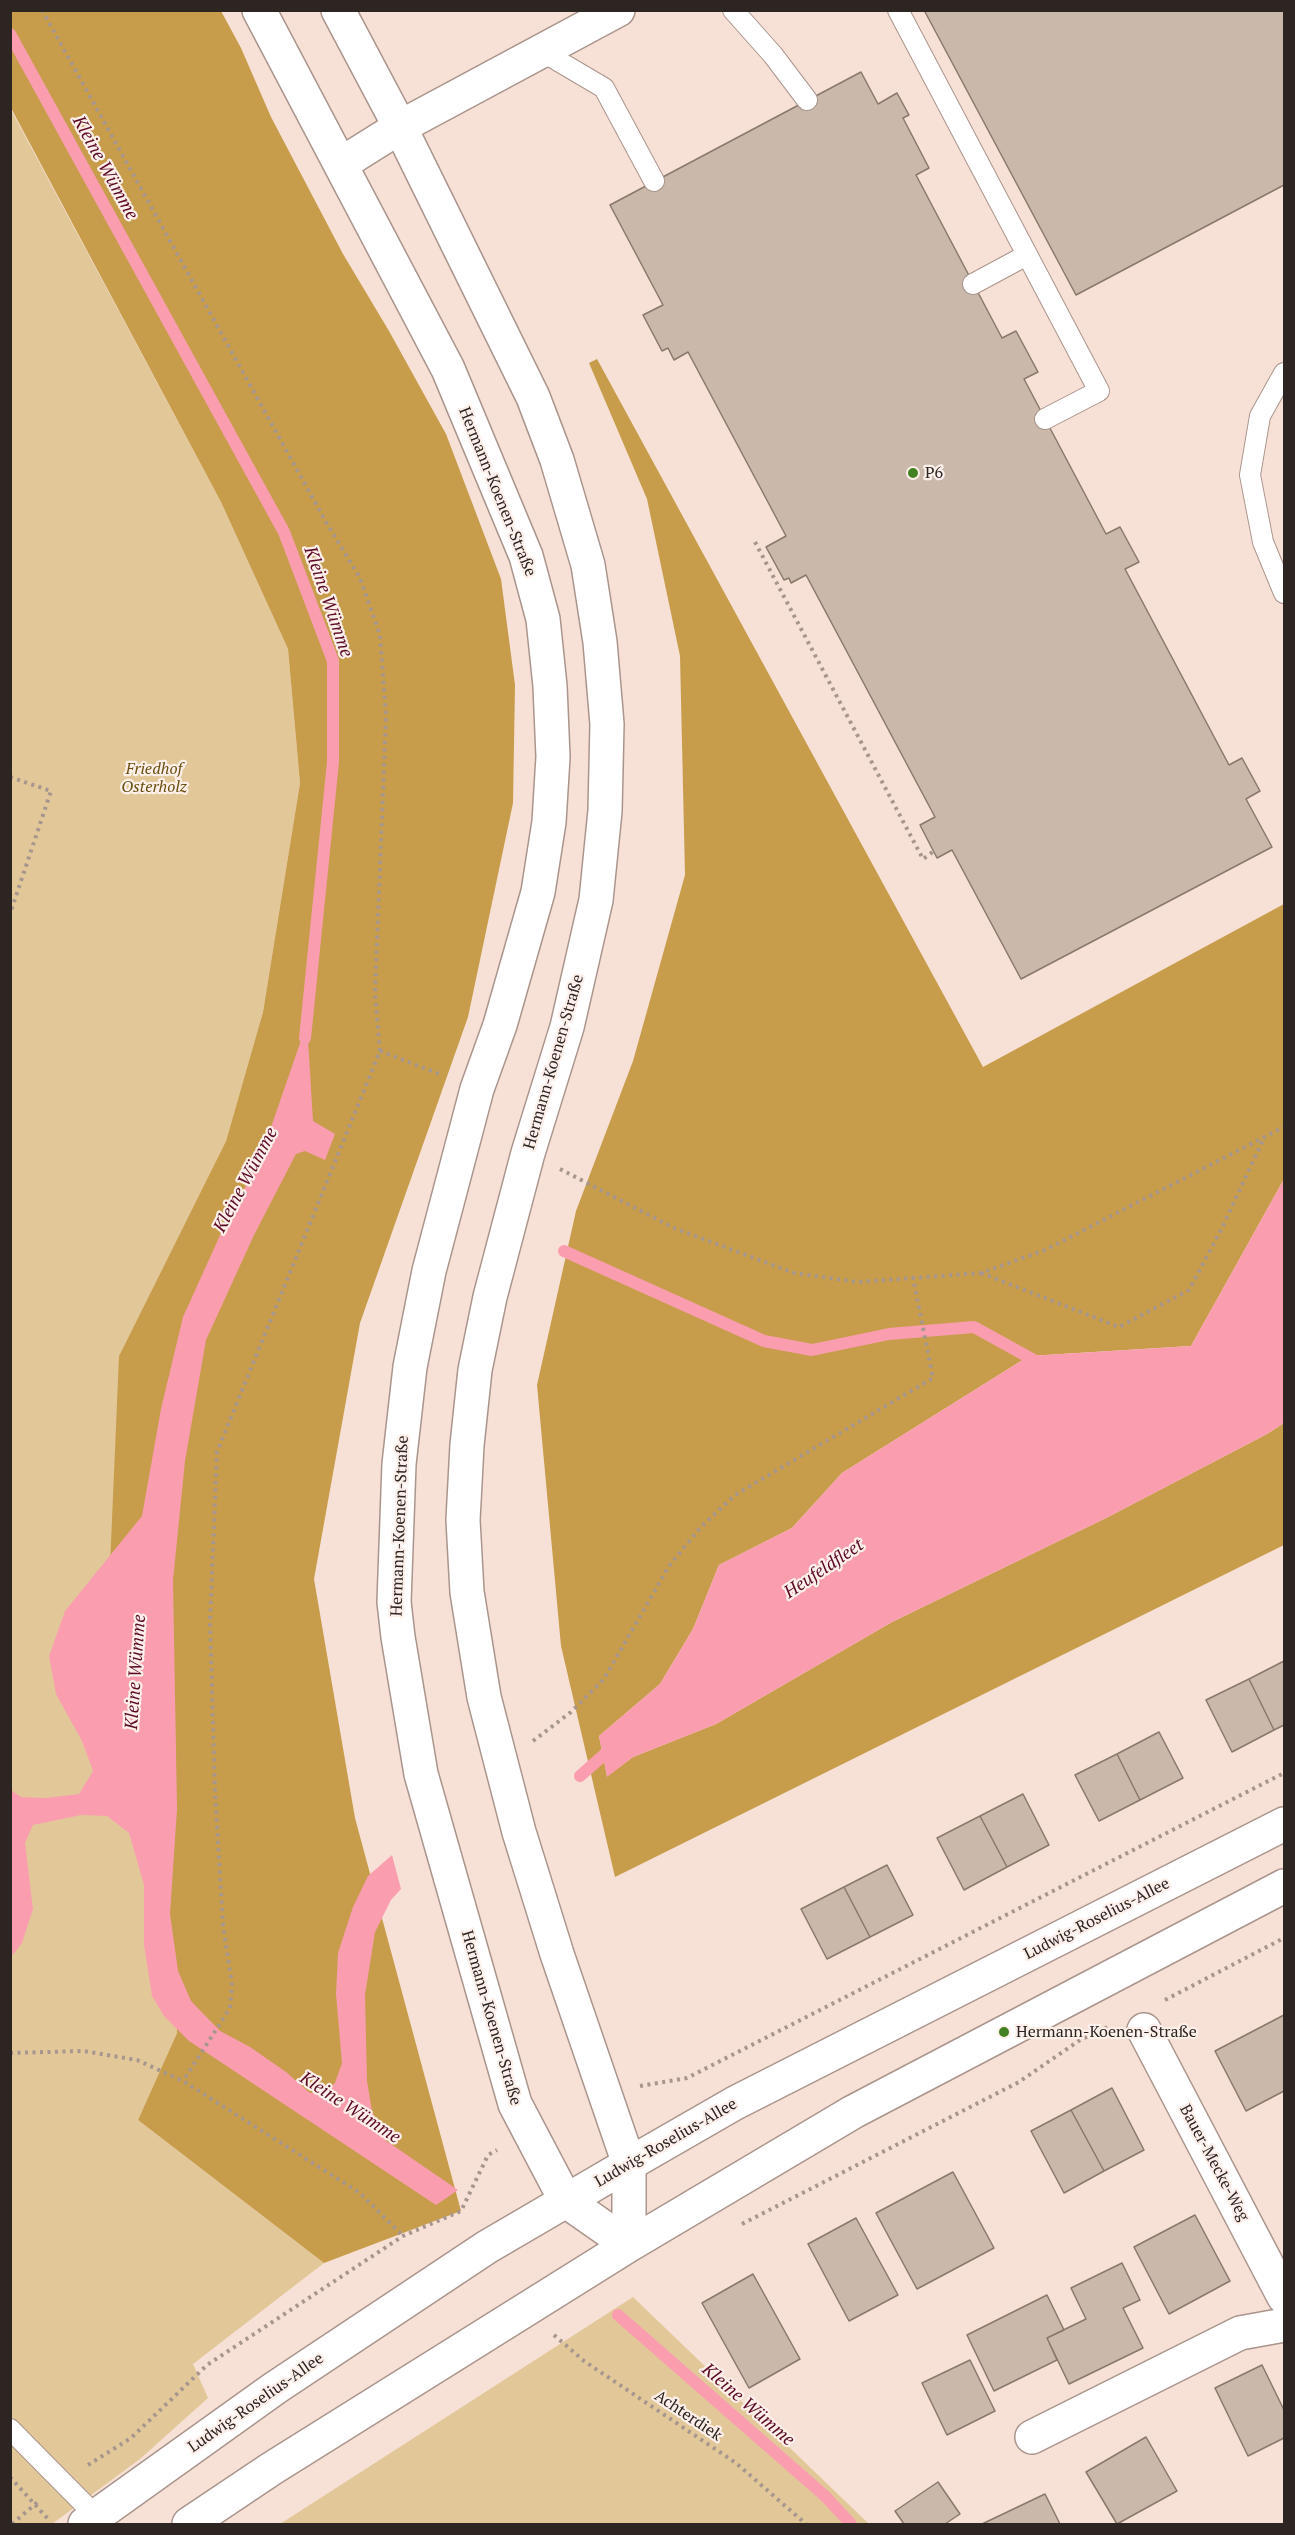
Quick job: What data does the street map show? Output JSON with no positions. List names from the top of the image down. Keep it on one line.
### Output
{"streets":{"main road":["Hermann-Koenen-Straße","Ludwig-Roselius-Allee","Bauer-Mecke-Weg"],"path":["Achterdiek"]},"crossings":[["Hermann-Koenen-Straße","Ludwig-Roselius-Allee"]],"water":["Kleine Wümme","Heufeldfleet"],"parks":["Friedhof Osterholz"],"places":["P6","Hermann-Koenen-Straße"]}
